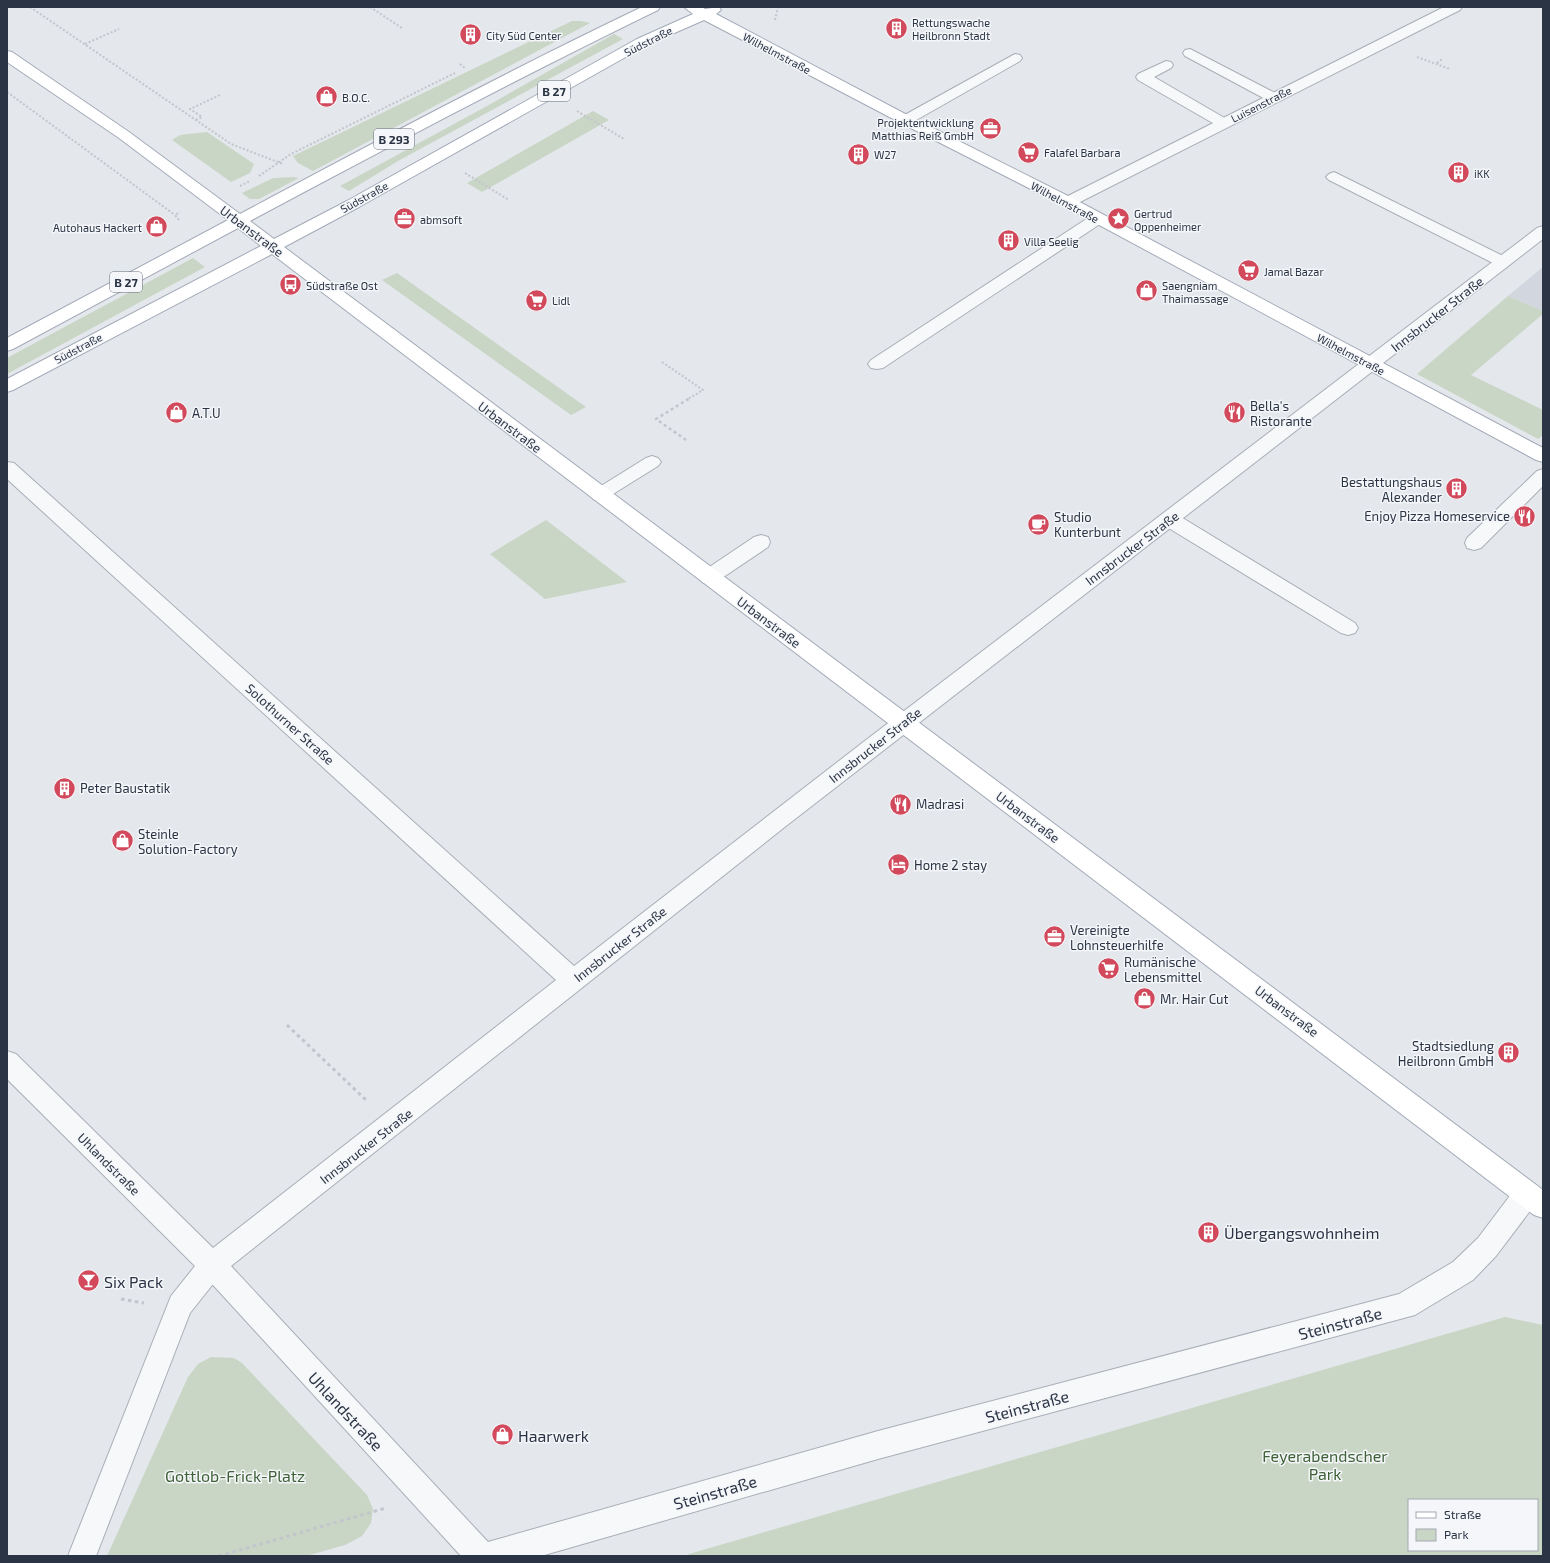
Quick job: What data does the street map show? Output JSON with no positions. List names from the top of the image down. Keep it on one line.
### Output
{"streets":{"main road":["Südstraße","Wilhelmstraße","B 27","B 293","Urbanstraße"],"street":["Luisenstraße","Innsbrucker Straße","Solothurner Straße","Uhlandstraße","Steinstraße"]},"crossings":[["Südstraße","Wilhelmstraße"],["Südstraße","Urbanstraße"],["Wilhelmstraße","Luisenstraße"],["Wilhelmstraße","Innsbrucker Straße"],["B 27","B 293"],["B 27","Urbanstraße"],["B 293","Urbanstraße"],["Urbanstraße","Innsbrucker Straße"],["Urbanstraße","Steinstraße"],["Innsbrucker Straße","Solothurner Straße"],["Innsbrucker Straße","Uhlandstraße"]],"parks":["Feyerabendscher Park","Gottlob-Frick-Platz"],"places":{"building":["Rettungswache Heilbronn Stadt","City Süd Center","W27","iKK","Villa Seelig","Bestattungshaus Alexander","Peter Baustatik","Stadtsiedlung Heilbronn GmbH","Übergangswohnheim"],"shop":["B.O.C.","Autohaus Hackert","Saengniam Thaimassage","A.T.U","Steinle Solution-Factory","Mr. Hair Cut","Haarwerk"],"office":["Projektentwicklung Matthias Reiß GmbH","abmsoft","Vereinigte Lohnsteuerhilfe"],"supermarket":["Falafel Barbara","Jamal Bazar","Lidl","Rumänische Lebensmittel"],"place":["Gertrud Oppenheimer"],"bus stop":["Südstraße Ost"],"restaurant":["Bella's Ristorante","Enjoy Pizza Homeservice","Madrasi"],"cafe":["Studio Kunterbunt"],"hotel":["Home 2 stay"],"bar":["Six Pack"]},"legend":["Straße","Park"]}
